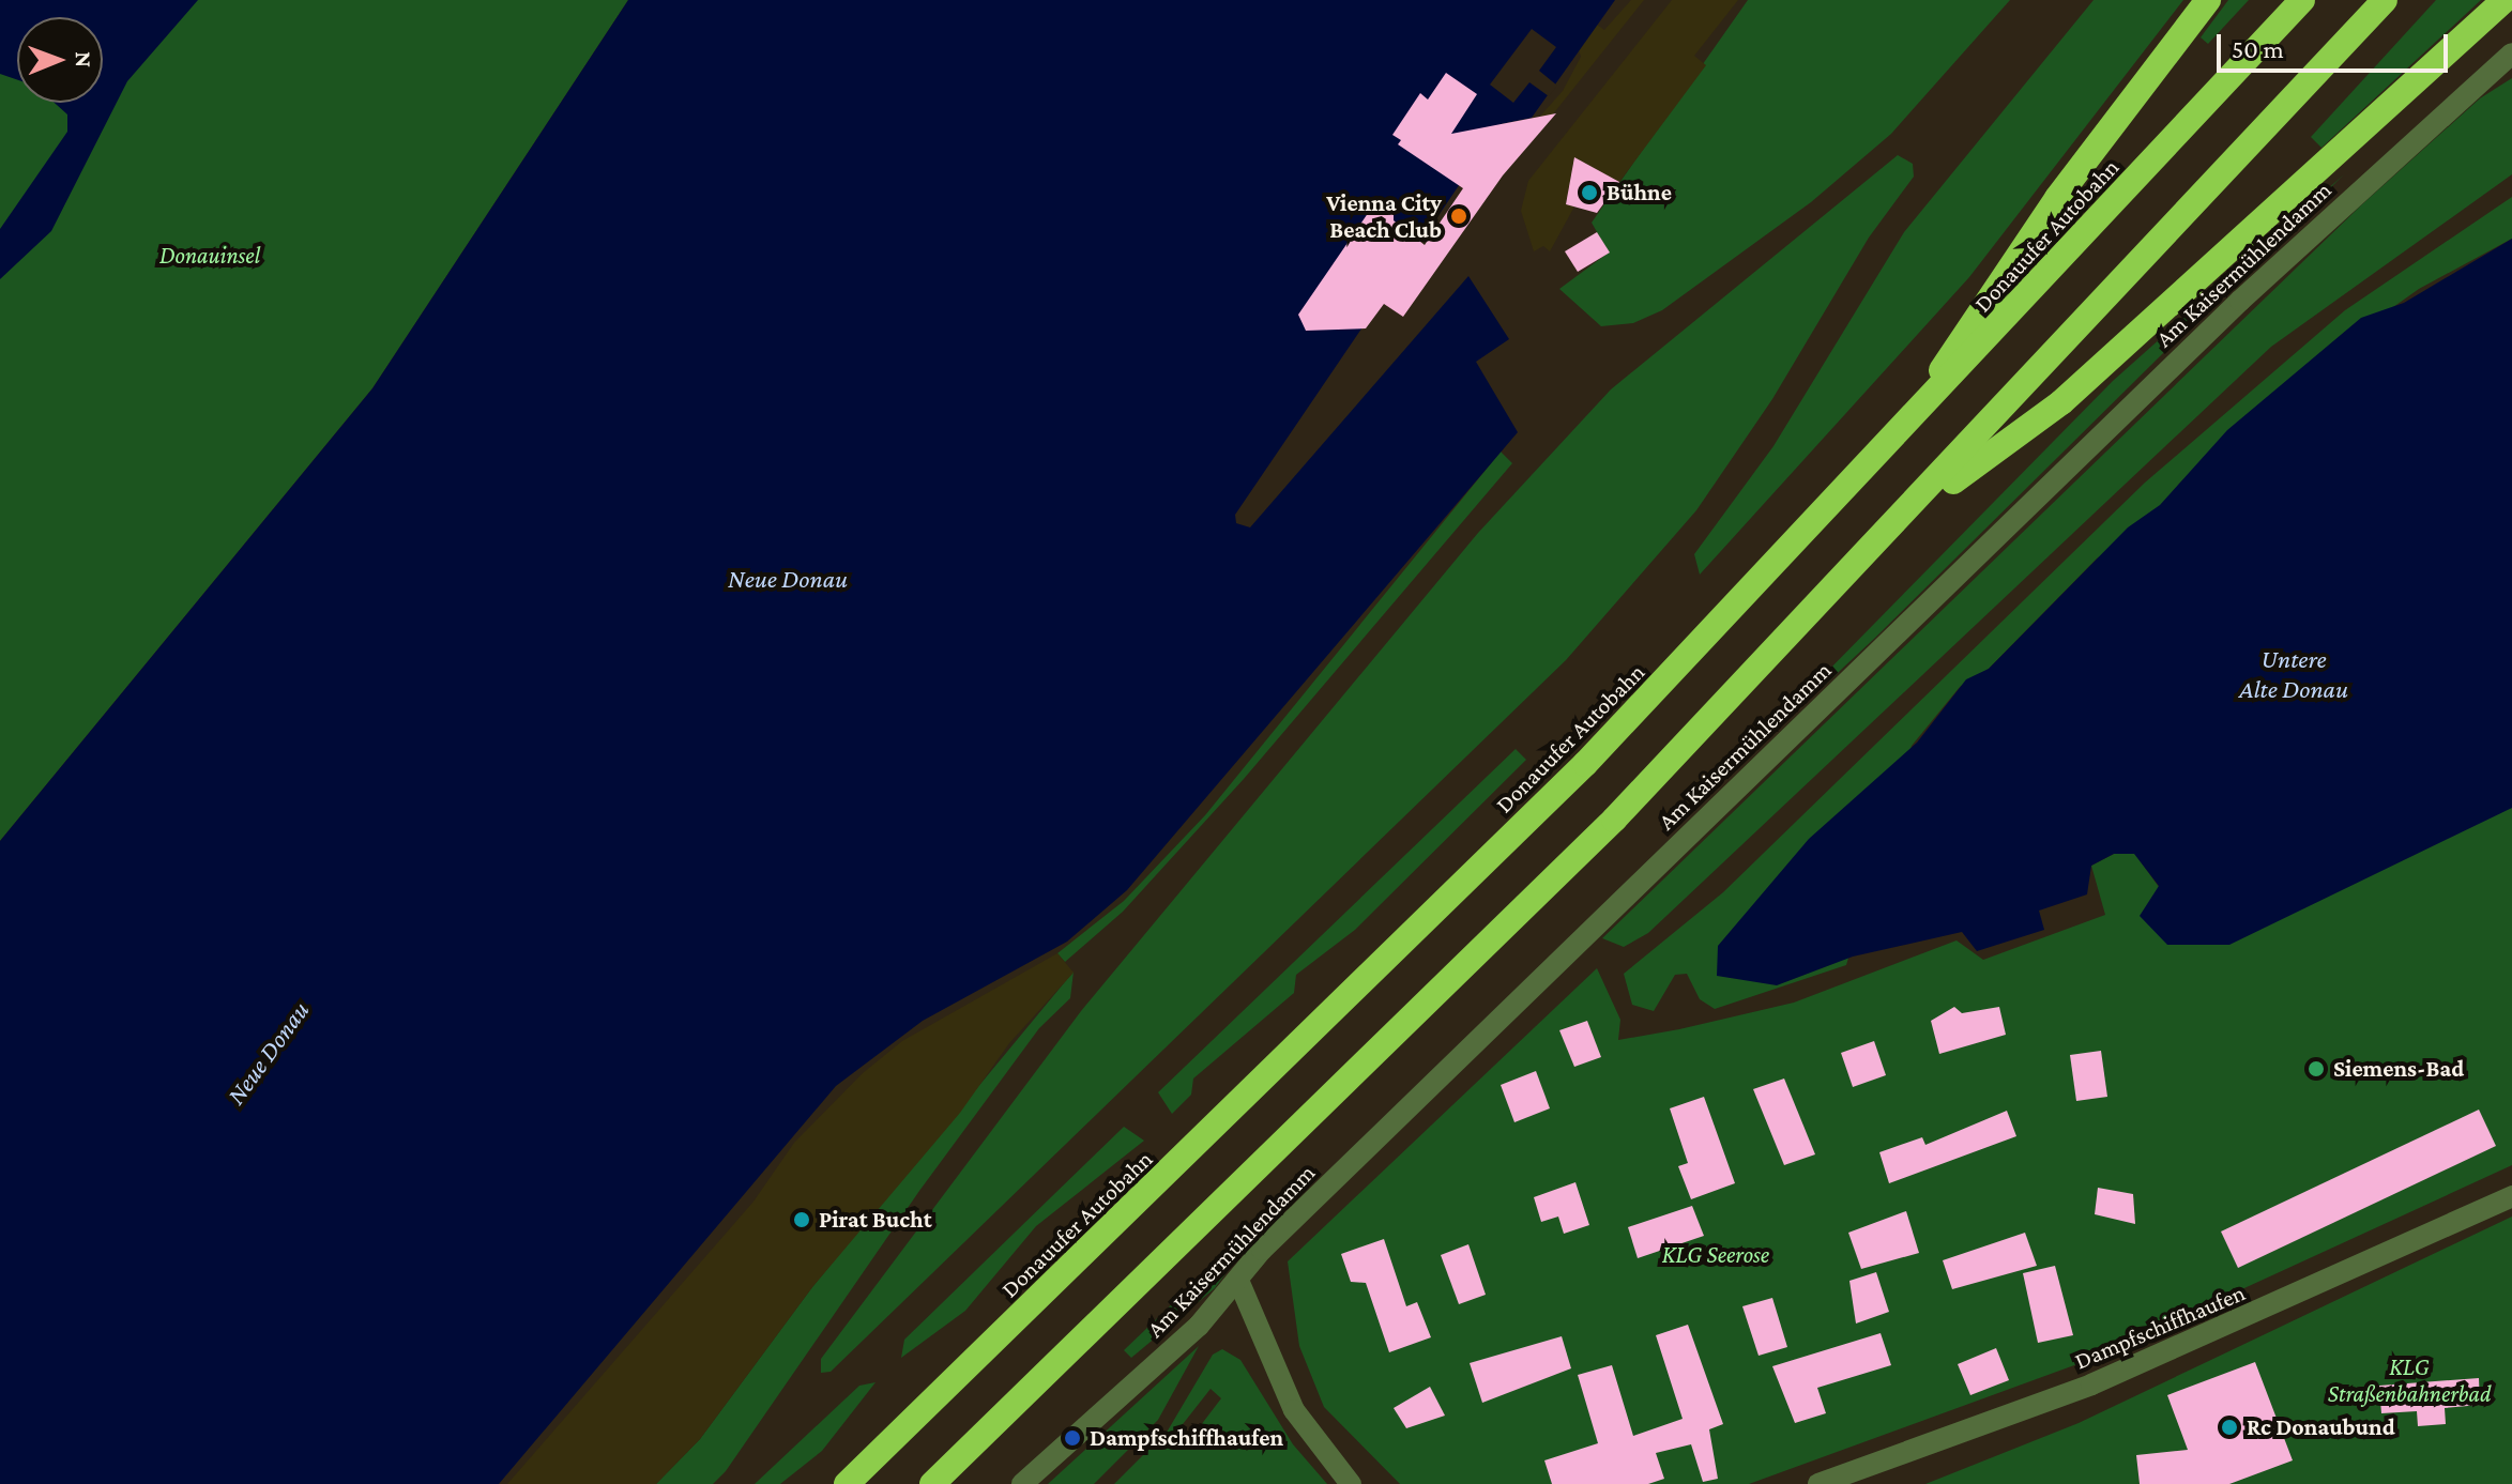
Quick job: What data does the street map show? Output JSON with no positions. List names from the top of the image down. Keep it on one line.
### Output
{"streets":{"highway":["Donauufer Autobahn"],"street":["Am Kaisermühlendamm","Dampfschiffhaufen"]},"water":["Neue Donau","Untere Alte Donau"],"parks":["Donauinsel","KLG Seerose","KLG Straßenbahnerbad"],"places":["Bühne","Vienna City Beach Club","Siemens-Bad","Pirat Bucht","Rc Donaubund","Dampfschiffhaufen"],"scale_bar":"50 m","north":"right"}
